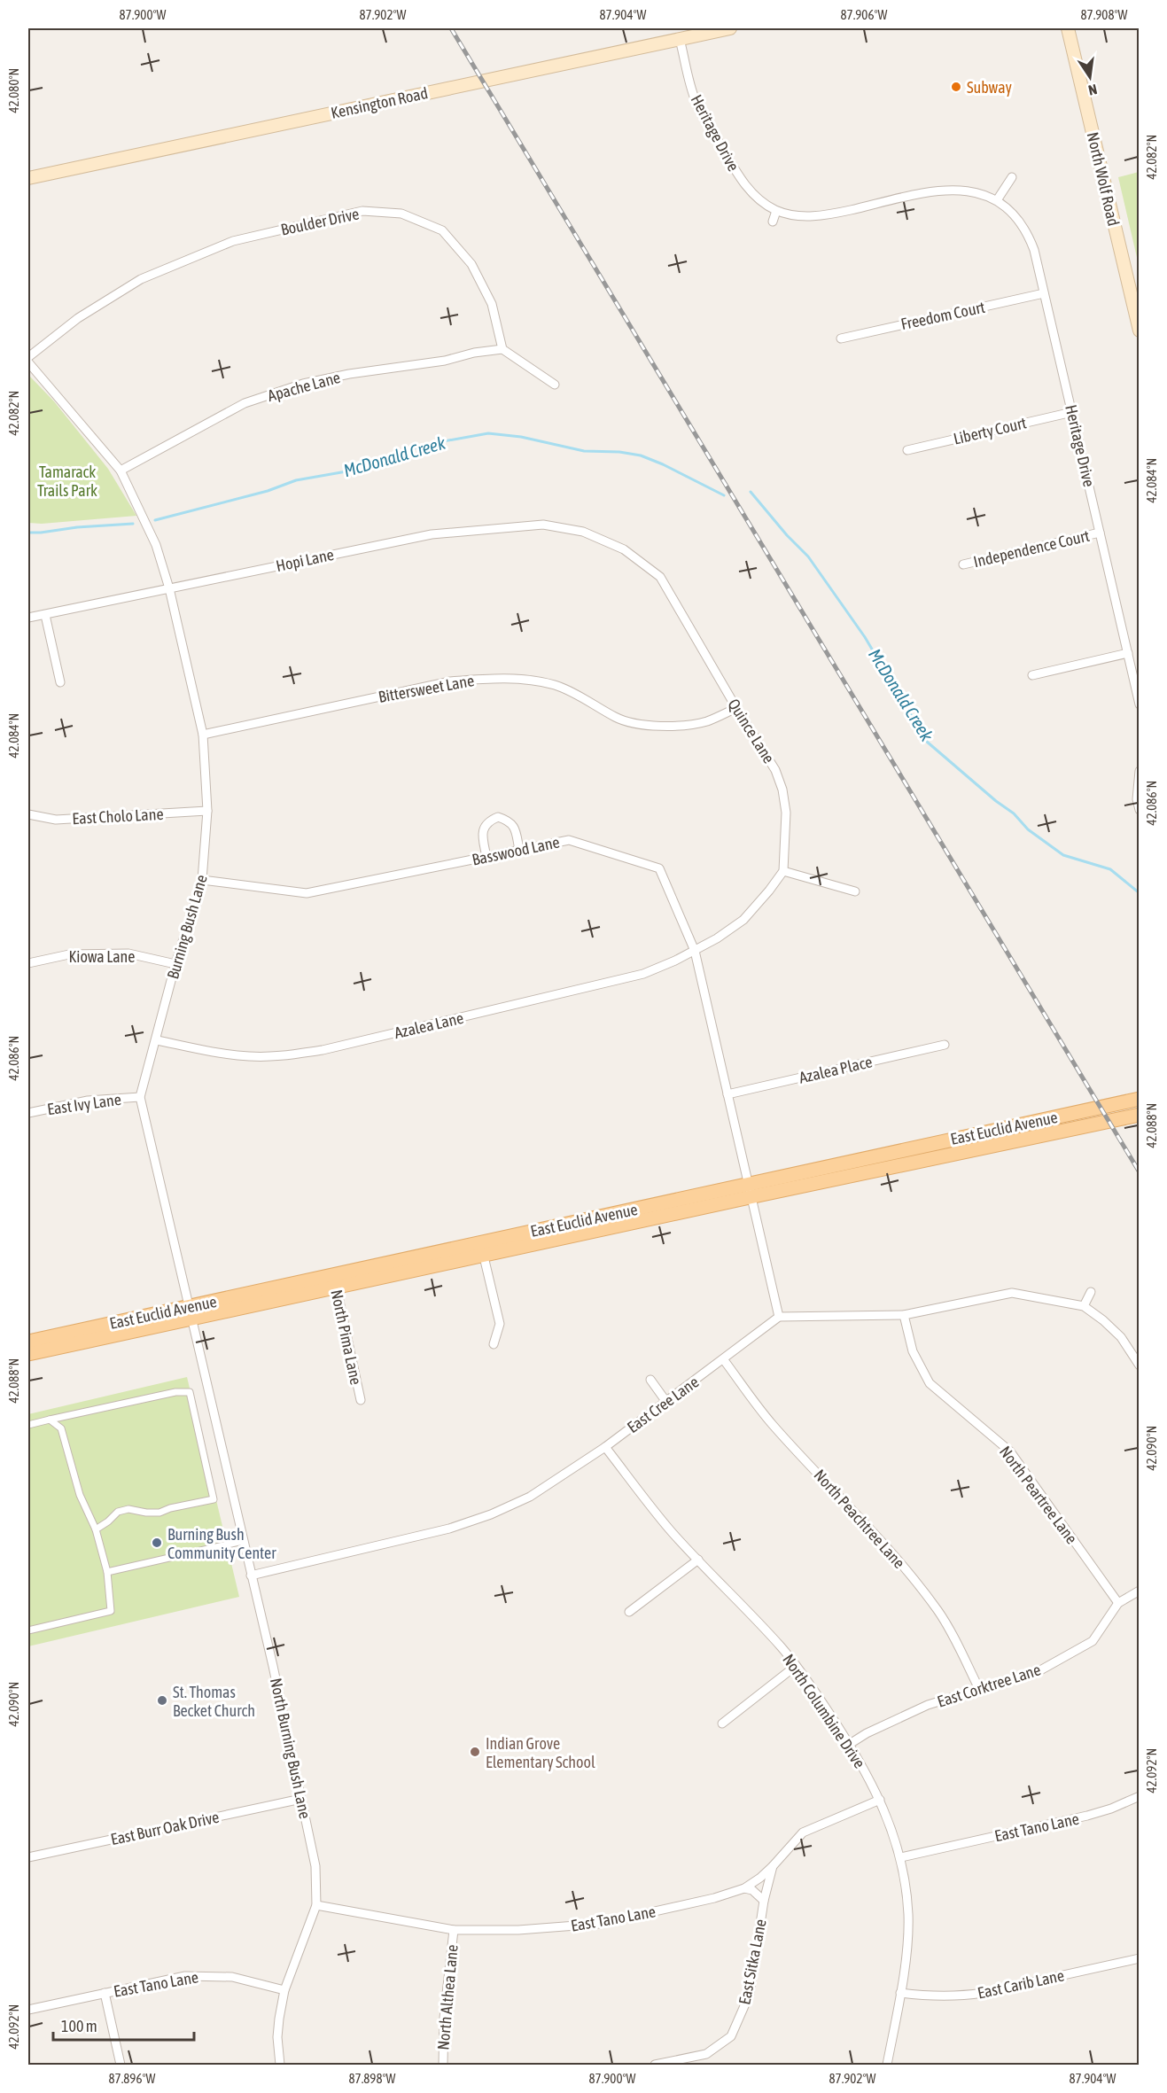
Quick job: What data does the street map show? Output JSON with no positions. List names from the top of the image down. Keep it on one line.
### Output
{"streets":{"main road":["Kensington Road","North Wolf Road","East Euclid Avenue"],"street":["Heritage Drive","Boulder Drive","Freedom Court","Apache Lane","Liberty Court","Independence Court","Hopi Lane","Bittersweet Lane","Quince Lane","East Cholo Lane","Basswood Lane","Burning Bush Lane","Kiowa Lane","Azalea Lane","Azalea Place","East Ivy Lane","North Pima Lane","East Cree Lane","North Peartree Lane","North Peachtree Lane","East Corktree Lane","North Columbine Drive","North Burning Bush Lane","East Tano Lane","East Burr Oak Drive","East Sitka Lane","East Carib Lane","North Althea Lane"]},"crossings":[["Kensington Road","Heritage Drive"],["Heritage Drive","Freedom Court"],["Heritage Drive","Liberty Court"],["Heritage Drive","Independence Court"],["Boulder Drive","Apache Lane"],["Apache Lane","Burning Bush Lane"],["Hopi Lane","Quince Lane"],["Hopi Lane","Burning Bush Lane"],["Bittersweet Lane","Quince Lane"],["Bittersweet Lane","Burning Bush Lane"],["East Cholo Lane","Burning Bush Lane"],["Basswood Lane","Burning Bush Lane"],["Basswood Lane","Azalea Lane"],["Basswood Lane","Azalea Place"],["Basswood Lane","East Euclid Avenue"],["Basswood Lane","East Cree Lane"],["Burning Bush Lane","Kiowa Lane"],["Burning Bush Lane","Azalea Lane"],["Burning Bush Lane","East Ivy Lane"],["Burning Bush Lane","East Euclid Avenue"],["Burning Bush Lane","North Burning Bush Lane"],["East Euclid Avenue","North Pima Lane"],["East Euclid Avenue","North Burning Bush Lane"],["East Cree Lane","North Peachtree Lane"],["East Cree Lane","North Columbine Drive"],["East Cree Lane","North Burning Bush Lane"],["North Peartree Lane","East Corktree Lane"],["North Peachtree Lane","East Corktree Lane"],["East Corktree Lane","North Columbine Drive"],["North Columbine Drive","East Tano Lane"],["North Columbine Drive","East Carib Lane"],["North Burning Bush Lane","East Tano Lane"],["North Burning Bush Lane","East Burr Oak Drive"],["East Tano Lane","East Sitka Lane"],["East Tano Lane","North Althea Lane"]],"water":["McDonald Creek"],"parks":["Tamarack Trails Park"],"places":["Subway","Burning Bush Community Center","St. Thomas Becket Church","Indian Grove Elementary School"],"scale_bar":"100 m","north":"bottom","coordinates":["87.900°W","87.902°W","87.904°W","87.906°W","87.908°W","42.080°N","42.082°N","42.084°N","42.086°N","42.088°N","42.090°N","42.092°N","87.896°W","87.898°W"]}
